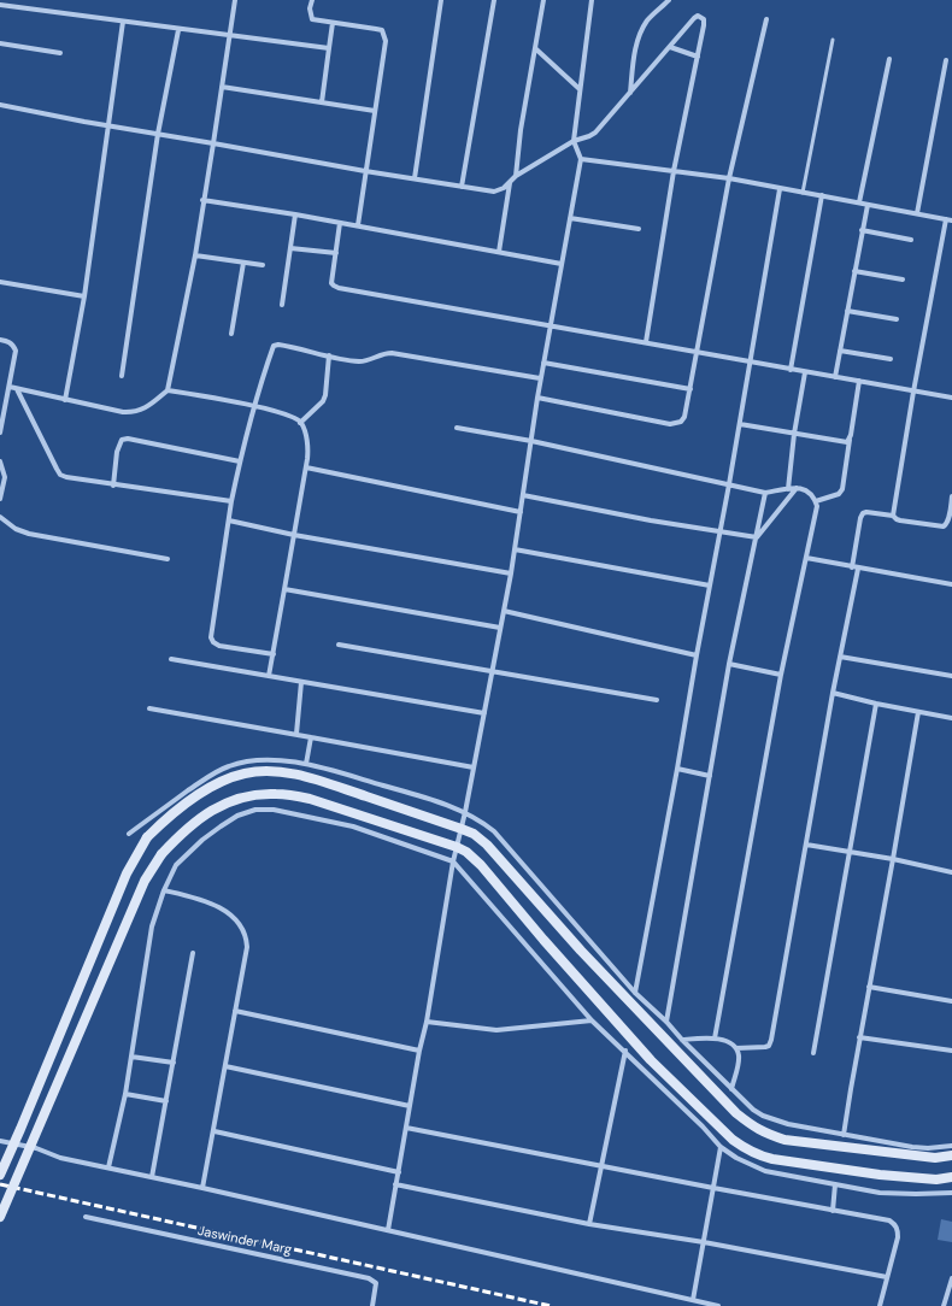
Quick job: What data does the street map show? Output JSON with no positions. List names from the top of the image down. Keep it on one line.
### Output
{"streets":{"street":["Jaswinder Marg"]}}
